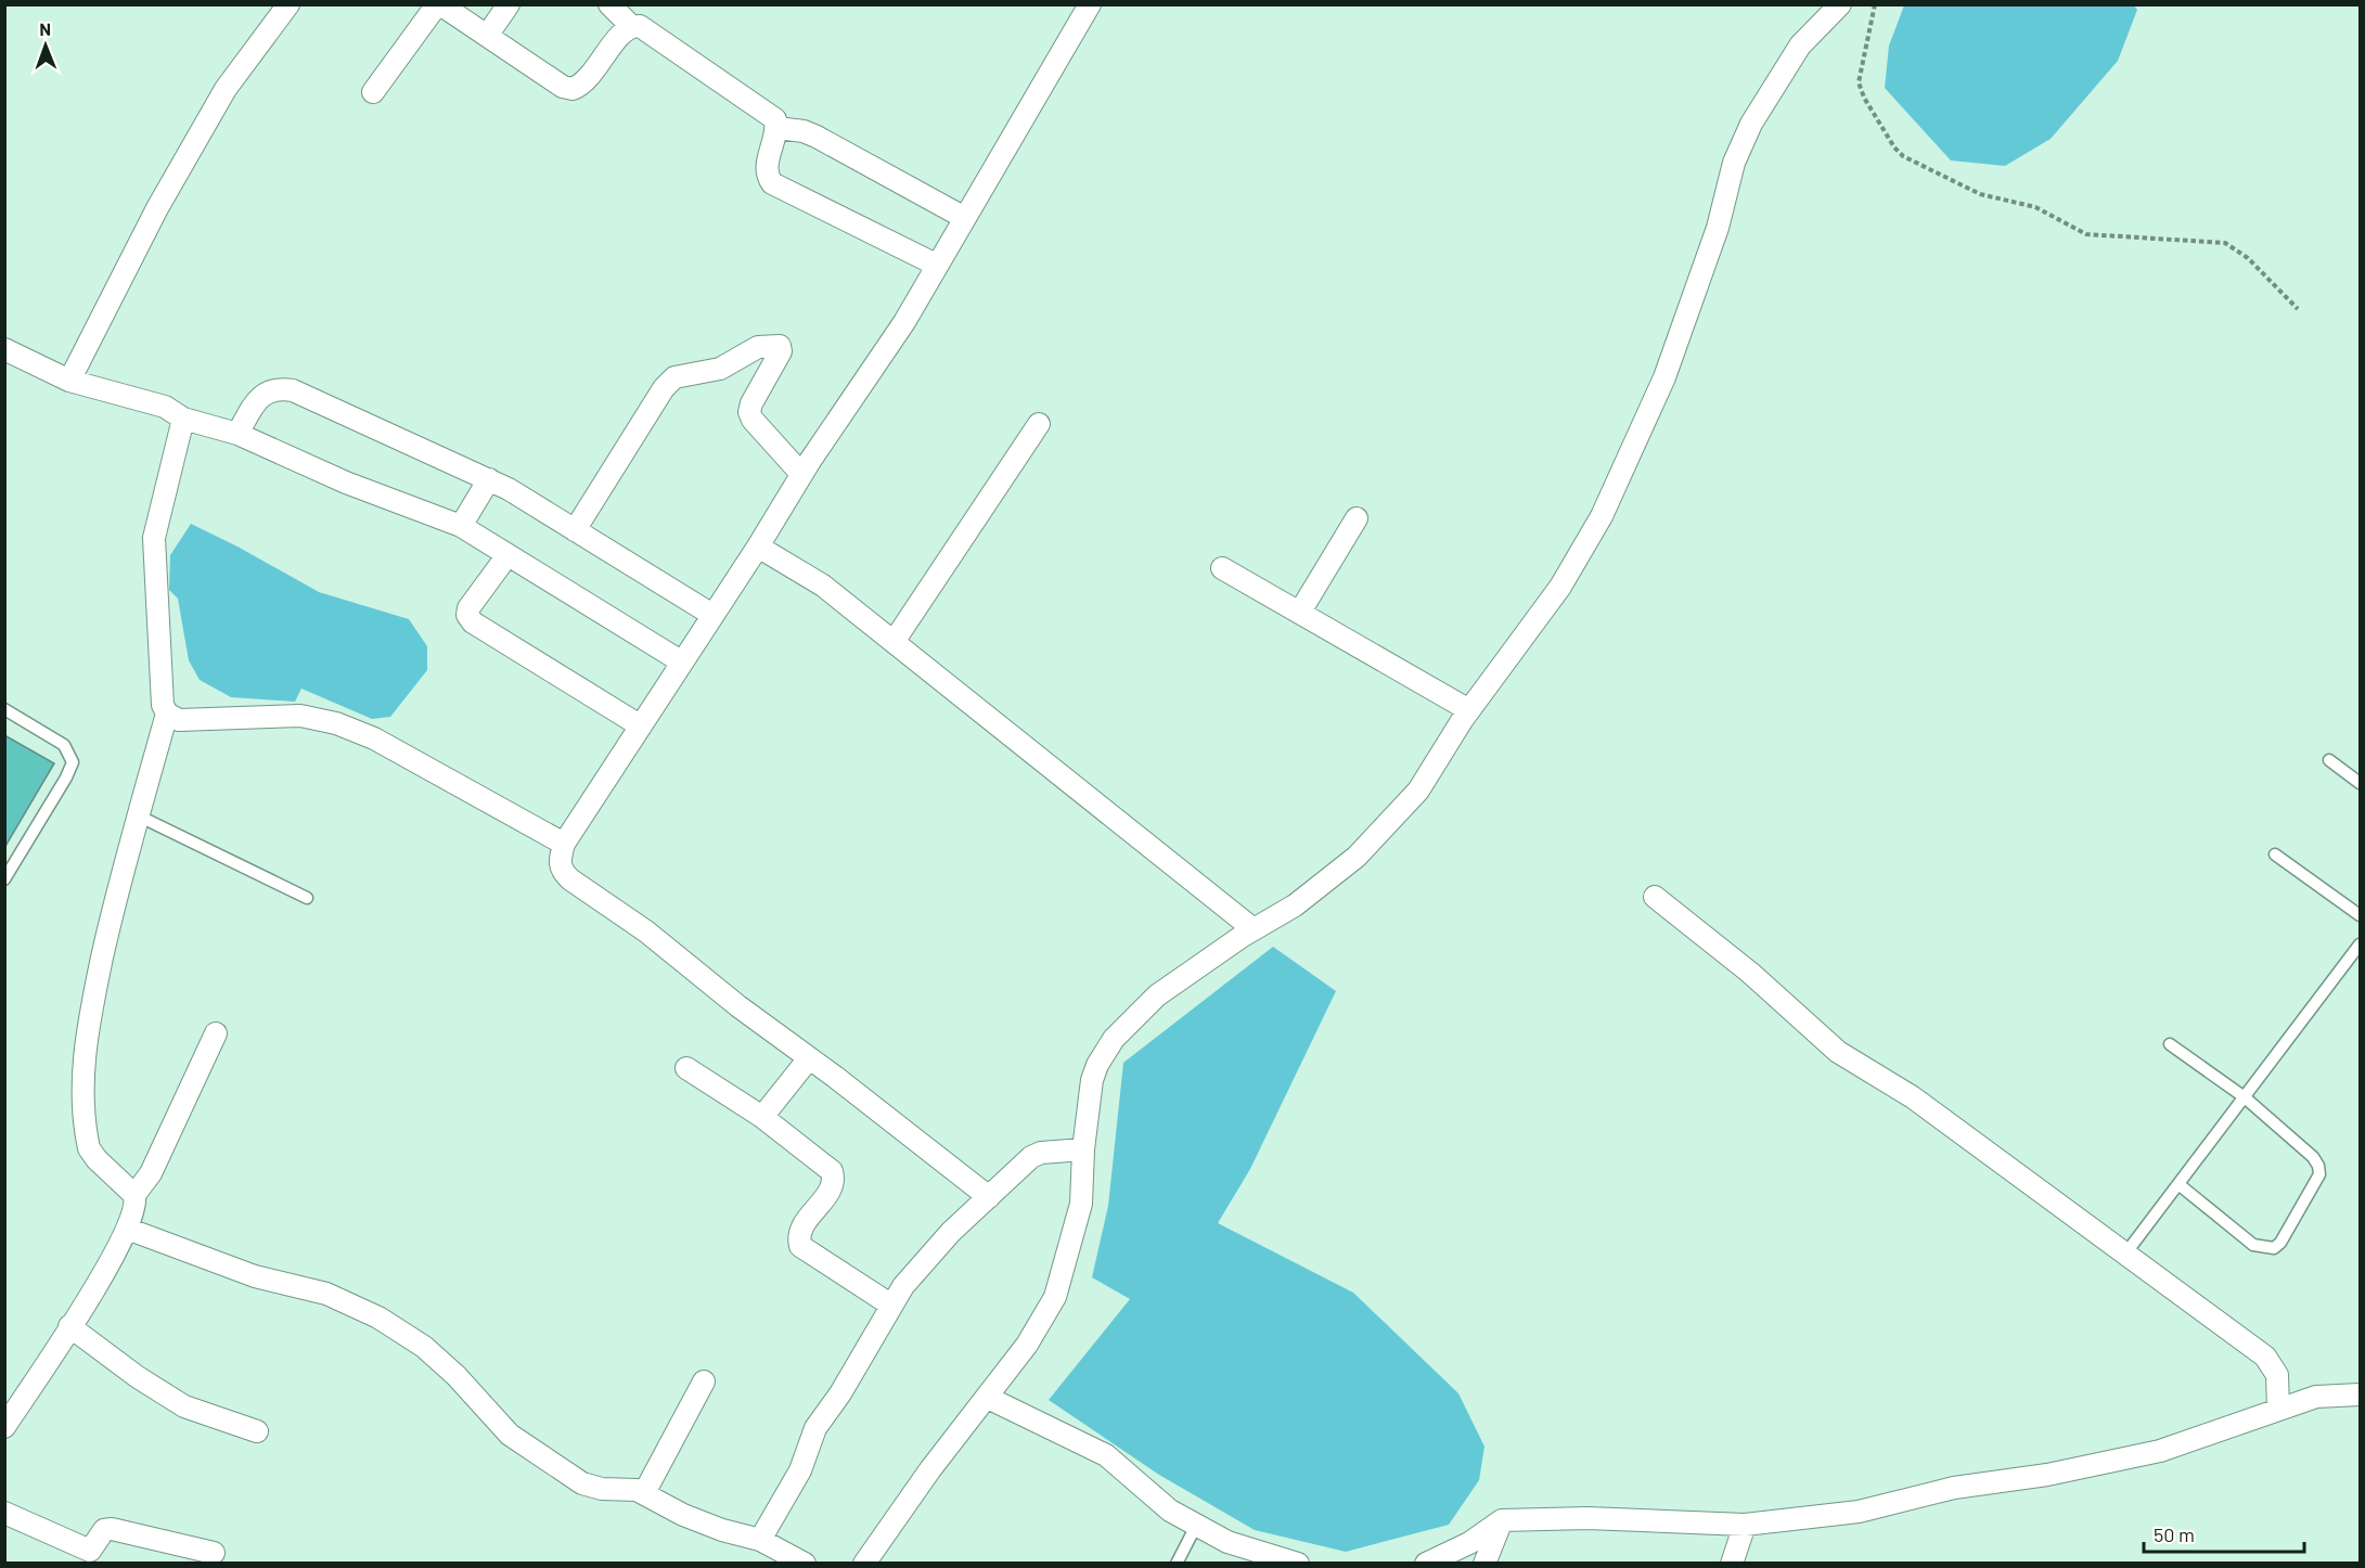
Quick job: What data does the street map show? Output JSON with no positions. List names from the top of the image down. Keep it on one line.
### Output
{"scale_bar":"50 m","north":"top"}
